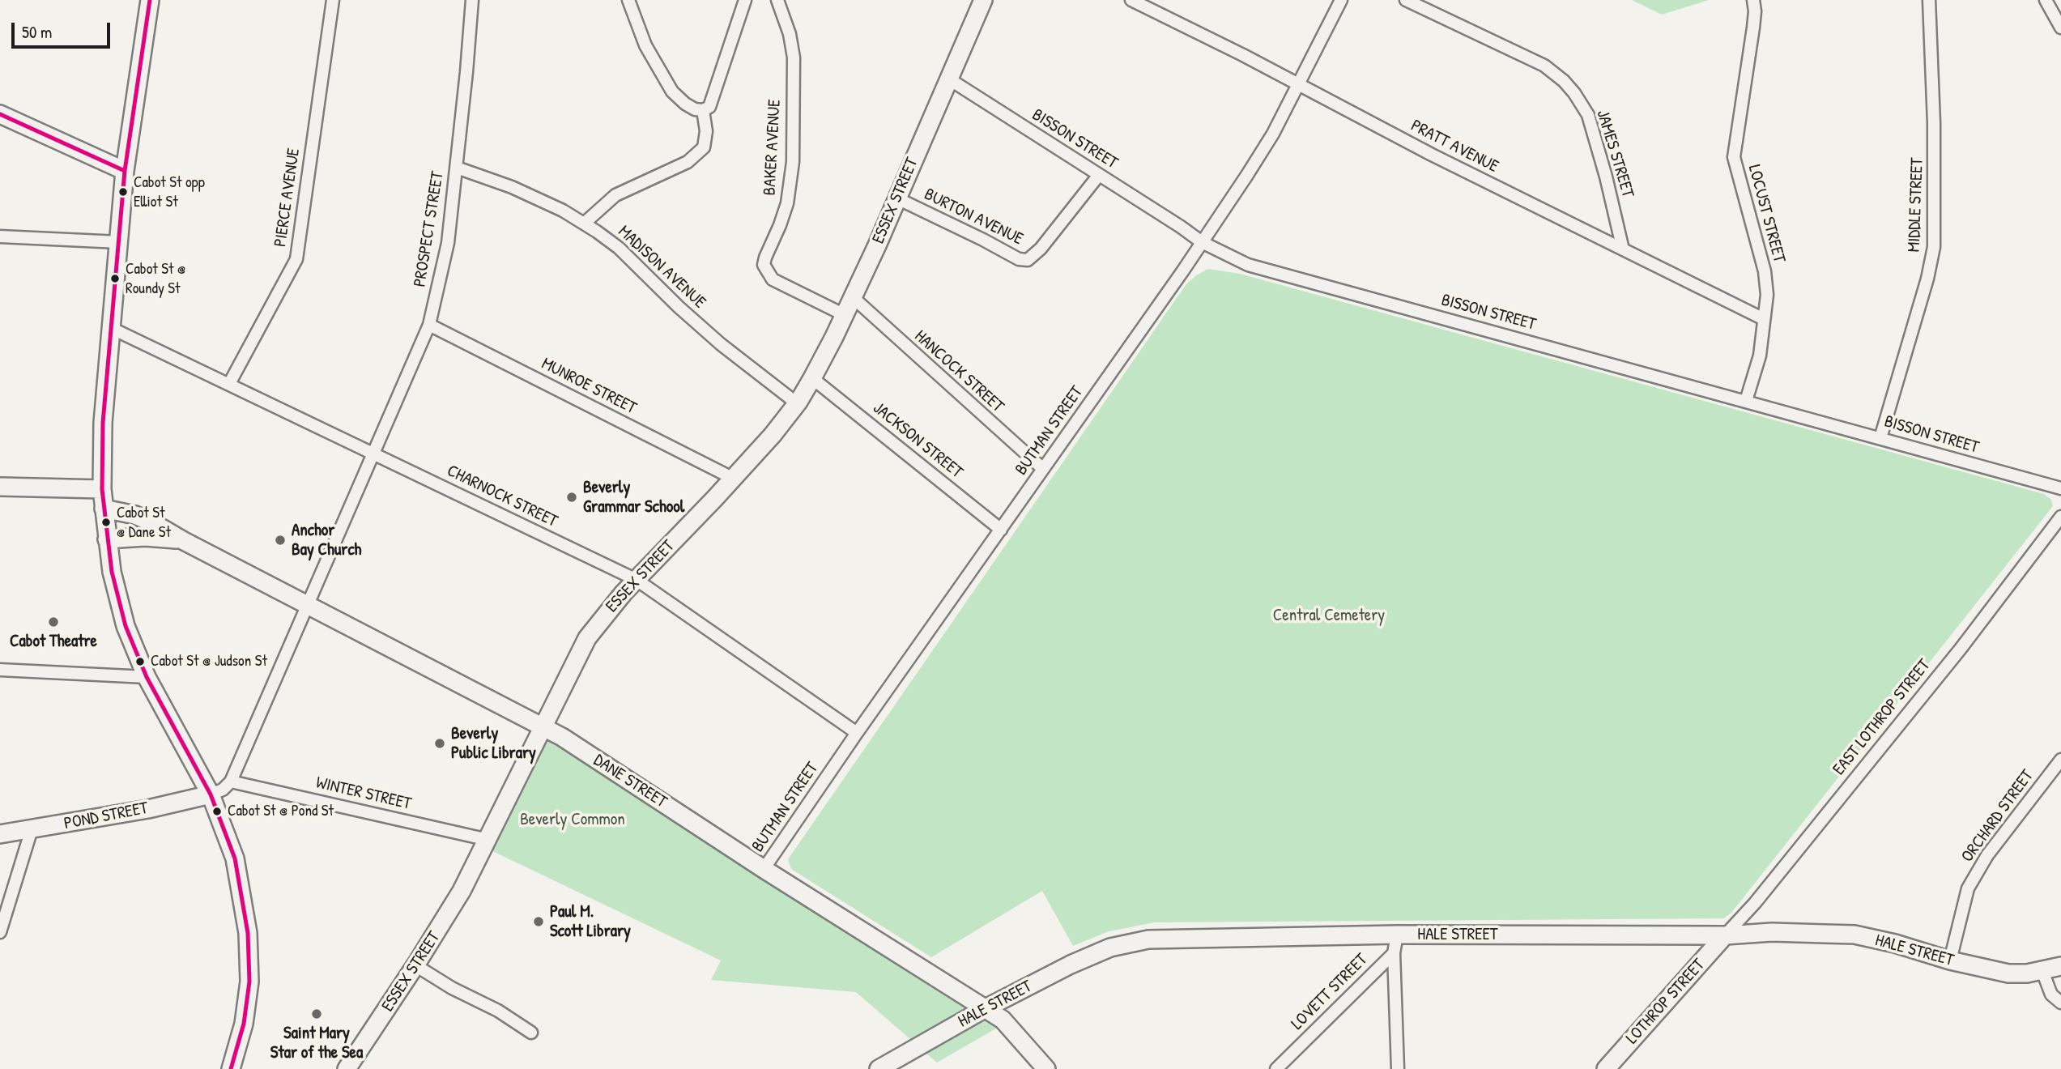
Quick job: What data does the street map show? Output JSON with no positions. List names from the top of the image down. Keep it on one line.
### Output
{"streets":{"main road":["ESSEX STREET","DANE STREET","POND STREET","HALE STREET","LOTHROP STREET"],"street":["BISSON STREET","PRATT AVENUE","BAKER AVENUE","JAMES STREET","PIERCE AVENUE","MIDDLE STREET","LOCUST STREET","BURTON AVENUE","PROSPECT STREET","MADISON AVENUE","HANCOCK STREET","MUNROE STREET","BUTMAN STREET","JACKSON STREET","CHARNOCK STREET","EAST LOTHROP STREET","WINTER STREET","ORCHARD STREET","LOVETT STREET"]},"crossings":[["BISSON STREET","ESSEX STREET"],["BISSON STREET","MIDDLE STREET"],["BISSON STREET","LOCUST STREET"],["BISSON STREET","BURTON AVENUE"],["BISSON STREET","BUTMAN STREET"],["PRATT AVENUE","JAMES STREET"],["PRATT AVENUE","LOCUST STREET"],["PRATT AVENUE","BUTMAN STREET"],["BAKER AVENUE","ESSEX STREET"],["PIERCE AVENUE","CHARNOCK STREET"],["ESSEX STREET","BURTON AVENUE"],["ESSEX STREET","MADISON AVENUE"],["ESSEX STREET","HANCOCK STREET"],["ESSEX STREET","MUNROE STREET"],["ESSEX STREET","JACKSON STREET"],["ESSEX STREET","CHARNOCK STREET"],["ESSEX STREET","DANE STREET"],["ESSEX STREET","WINTER STREET"],["PROSPECT STREET","MADISON AVENUE"],["PROSPECT STREET","MUNROE STREET"],["PROSPECT STREET","CHARNOCK STREET"],["PROSPECT STREET","DANE STREET"],["PROSPECT STREET","WINTER STREET"],["HANCOCK STREET","BUTMAN STREET"],["BUTMAN STREET","JACKSON STREET"],["BUTMAN STREET","CHARNOCK STREET"],["BUTMAN STREET","DANE STREET"],["EAST LOTHROP STREET","HALE STREET"],["EAST LOTHROP STREET","LOTHROP STREET"],["DANE STREET","HALE STREET"],["ORCHARD STREET","HALE STREET"],["HALE STREET","LOVETT STREET"],["HALE STREET","LOTHROP STREET"]],"parks":["Central Cemetery","Beverly Common"],"places":["Cabot St opp Elliot St","Cabot St @ Roundy St","Beverly Grammar School","Cabot St @ Dane St","Anchor Bay Church","Cabot Theatre","Cabot St @ Judson St","Beverly Public Library","Cabot St @ Pond St","Paul M. Scott Library","Saint Mary Star of the Sea"],"scale_bar":"50 m"}
